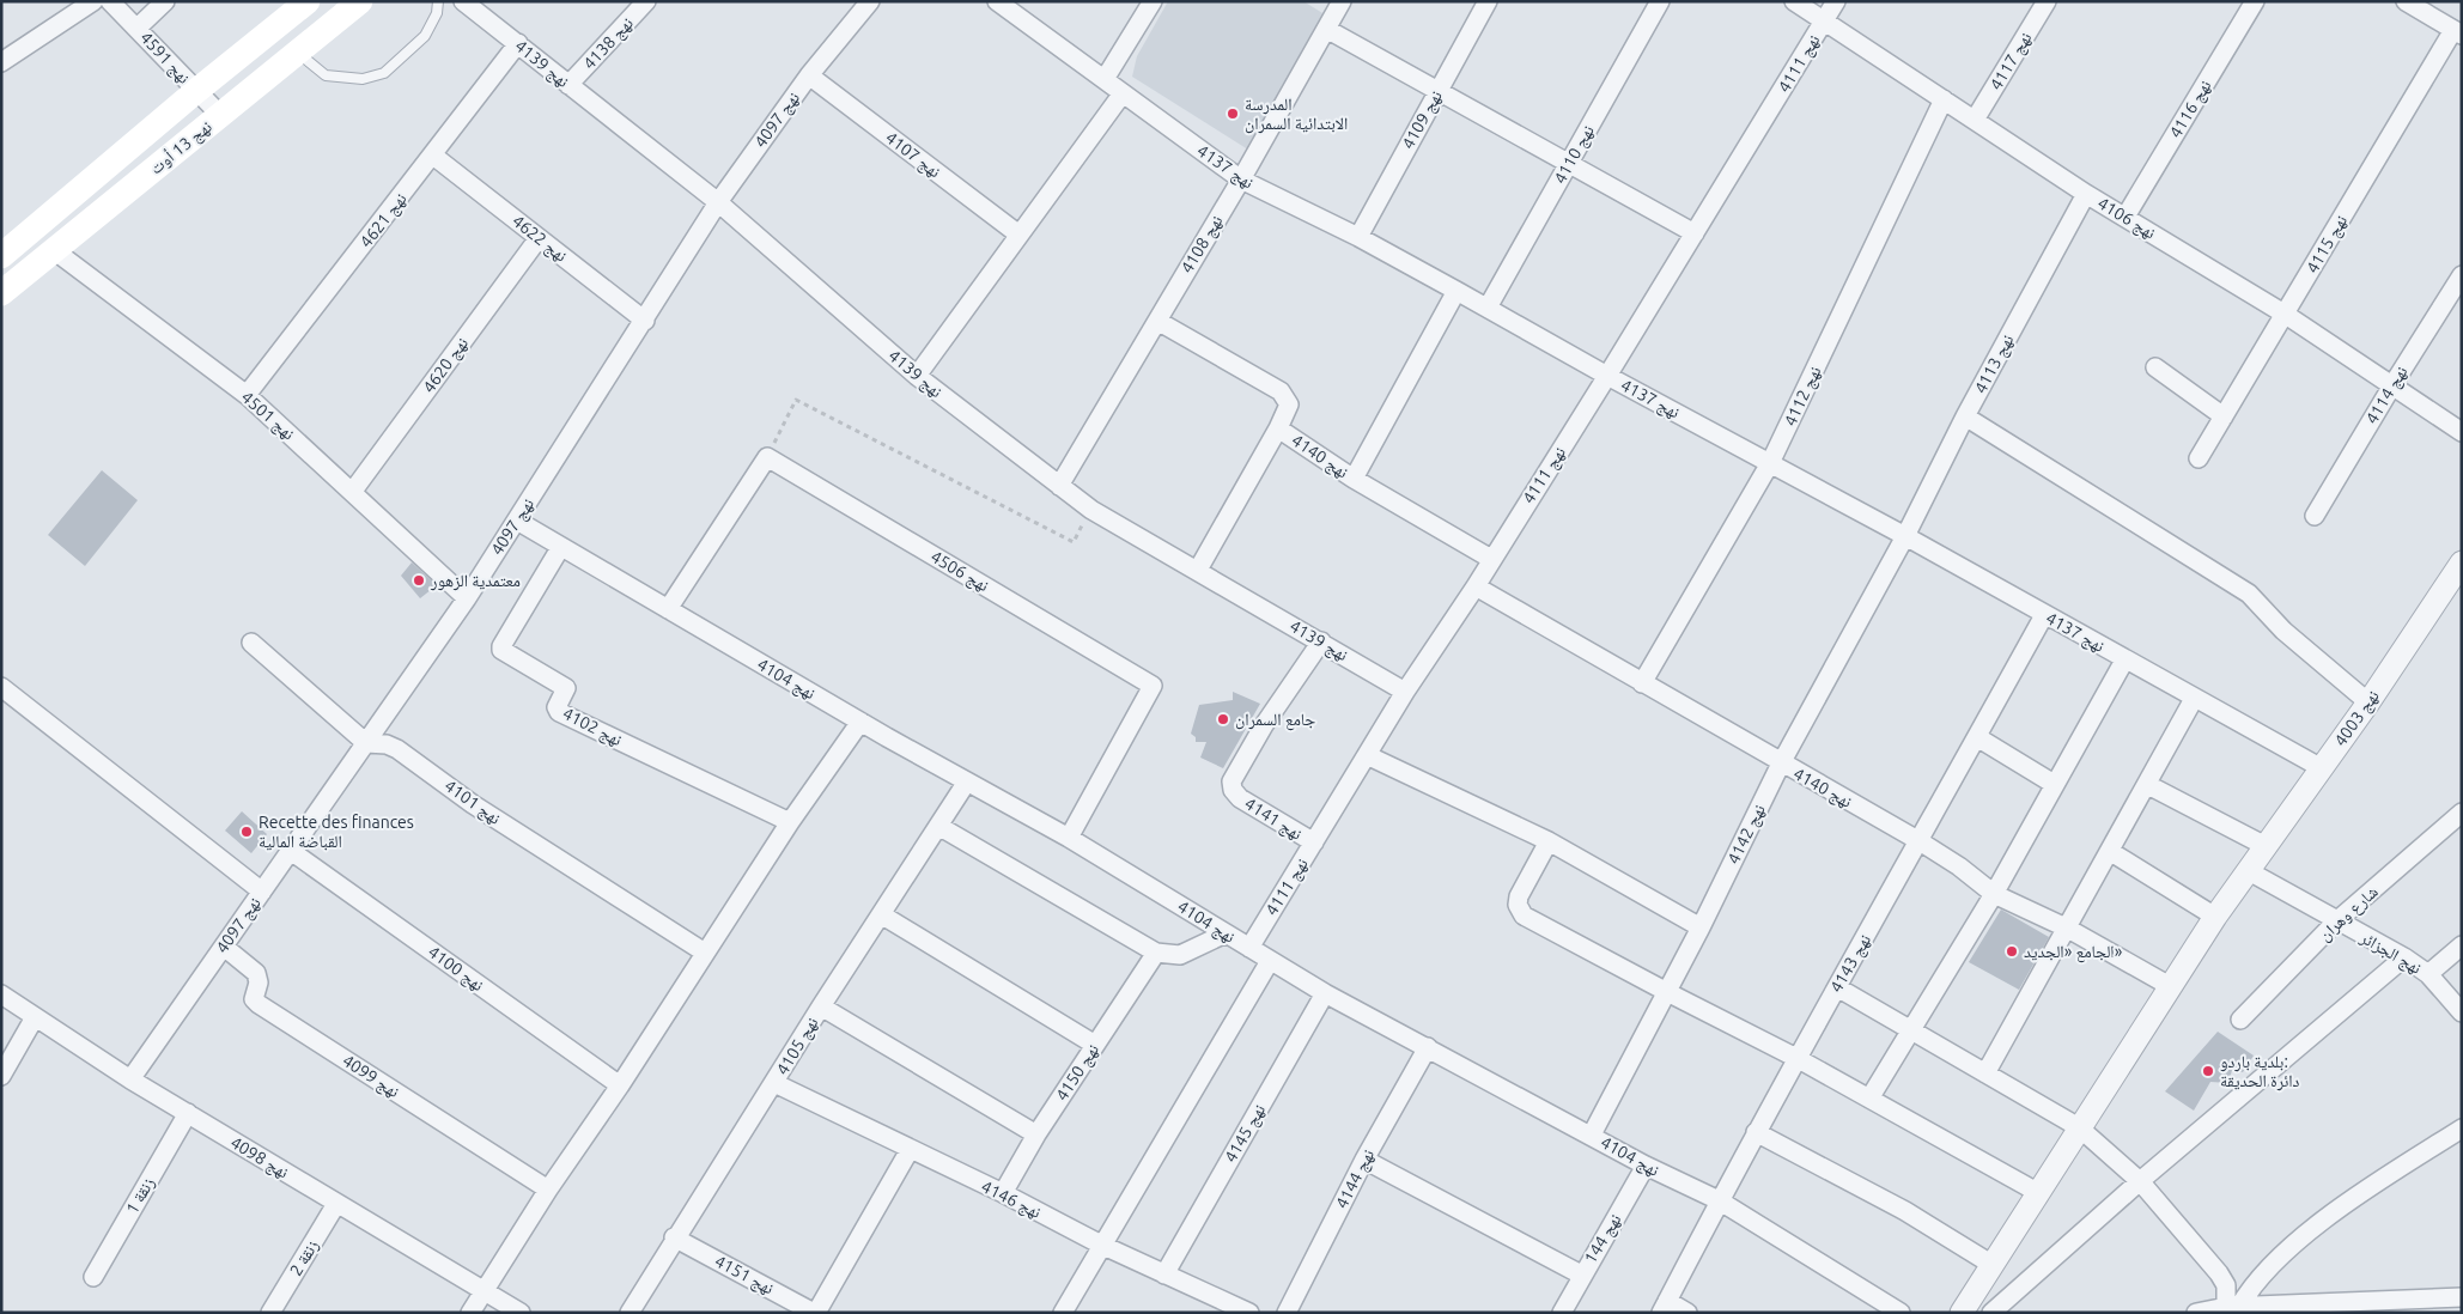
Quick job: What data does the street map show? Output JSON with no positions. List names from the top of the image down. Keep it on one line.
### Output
{"streets":{"main road":["نهج 13 أوت"],"street":["نهج 4138","نهج 4591","نهج 4117","نهج 4139","نهج 4111","نهج 4116","نهج 4097","نهج 4109","نهج 4107","نهج 4110","نهج 4137","نهج 4106","نهج 4621","نهج 4622","نهج 4108","نهج 4115","نهج 4113","نهج 4620","نهج 4114","نهج 4112","نهج 4501","نهج 4140","نهج 4506","نهج 4104","نهج 4003","نهج 4102","نهج 4101","نهج 4141","نهج 4142","شارع وهران","نهج الجزائر","نهج 4143","نهج 4100","نهج 4105","نهج 4150","نهج 4099","نهج 4145","نهج 4098","نهج 4144","زنقة 1","نهج 4146","نهج 144","زنقة 2","نهج 4151"]},"crossings":[["نهج 4138","نهج 4139"],["نهج 4591","نهج 13 أوت"],["نهج 4117","نهج 4106"],["نهج 4139","نهج 4111"],["نهج 4139","نهج 4097"],["نهج 4139","نهج 4621"],["نهج 4139","نهج 4108"],["نهج 4139","نهج 4141"],["نهج 4111","نهج 4137"],["نهج 4111","نهج 4106"],["نهج 4111","نهج 4140"],["نهج 4111","نهج 4104"],["نهج 4111","نهج 4141"],["نهج 4116","نهج 4106"],["نهج 4097","نهج 4107"],["نهج 4097","نهج 4622"],["نهج 4097","نهج 4501"],["نهج 4097","نهج 4104"],["نهج 4097","نهج 4101"],["نهج 4097","نهج 4100"],["نهج 4097","نهج 4099"],["نهج 4097","نهج 4098"],["نهج 4109","نهج 4137"],["نهج 13 أوت","نهج 4501"],["نهج 4110","نهج 4137"],["نهج 4137","نهج 4108"],["نهج 4137","نهج 4113"],["نهج 4137","نهج 4112"],["نهج 4137","نهج 4003"],["نهج 4137","نهج 4142"],["نهج 4137","نهج 4143"],["نهج 4106","نهج 4115"],["نهج 4106","نهج 4113"],["نهج 4106","نهج 4114"],["نهج 4106","نهج 4112"],["نهج 4621","نهج 4622"],["نهج 4621","نهج 4501"],["نهج 4622","نهج 4620"],["نهج 4108","نهج 4140"],["نهج 4113","نهج 4142"],["نهج 4620","نهج 4501"],["نهج 4112","نهج 4140"],["نهج 4140","نهج 4003"],["نهج 4140","نهج 4142"],["نهج 4140","نهج 4143"],["نهج 4506","نهج 4104"],["نهج 4104","نهج 4102"],["نهج 4104","نهج 4142"],["نهج 4104","نهج 4143"],["نهج 4104","نهج 4105"],["نهج 4104","نهج 4145"],["نهج 4104","نهج 4144"],["نهج 4104","نهج 144"],["نهج 4003","نهج الجزائر"],["شارع وهران","نهج الجزائر"],["نهج 4105","نهج 4146"],["نهج 4105","نهج 4151"],["نهج 4150","نهج 4146"],["نهج 4145","نهج 4146"],["نهج 4098","زنقة 1"],["نهج 4098","زنقة 2"]],"places":["المدرسة الابتدائية السمران","معتمدية الزهور","جامع السمران","Recette des finances القباضة المالية","الجامع «الجديد»","بلدية باردو: دائرة الحديقة"]}
